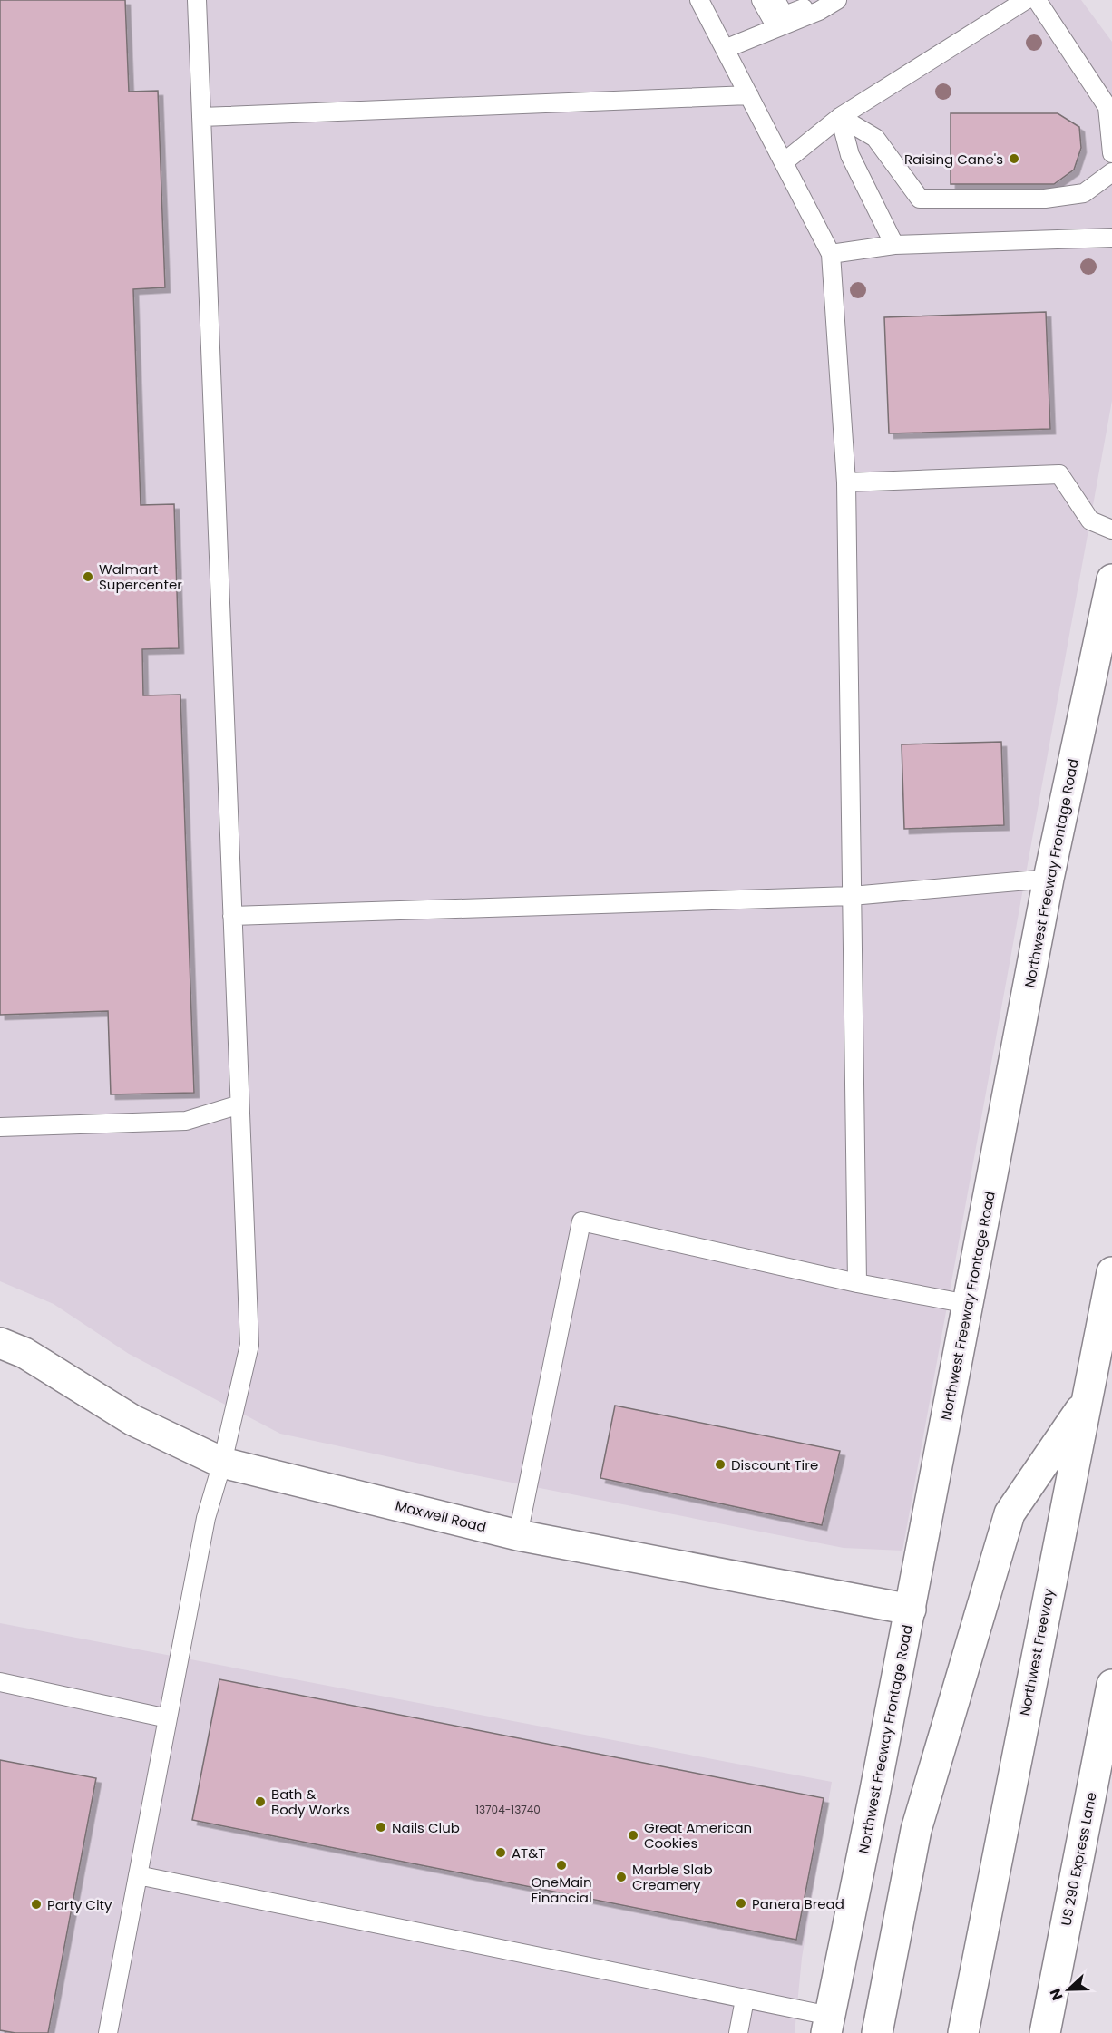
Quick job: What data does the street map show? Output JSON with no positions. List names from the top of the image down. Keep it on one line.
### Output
{"streets":{"main road":["Northwest Freeway Frontage Road","Maxwell Road","Northwest Freeway","US 290 Express Lane"]},"crossings":[["Northwest Freeway Frontage Road","Maxwell Road"]],"places":["Raising Cane's","Walmart Supercenter","Discount Tire","Bath & Body Works","Nails Club","Great American Cookies","AT&T","OneMain Financial","Marble Slab Creamery","Panera Bread","Party City"],"house_numbers":["13704-13740"],"north":"left"}
